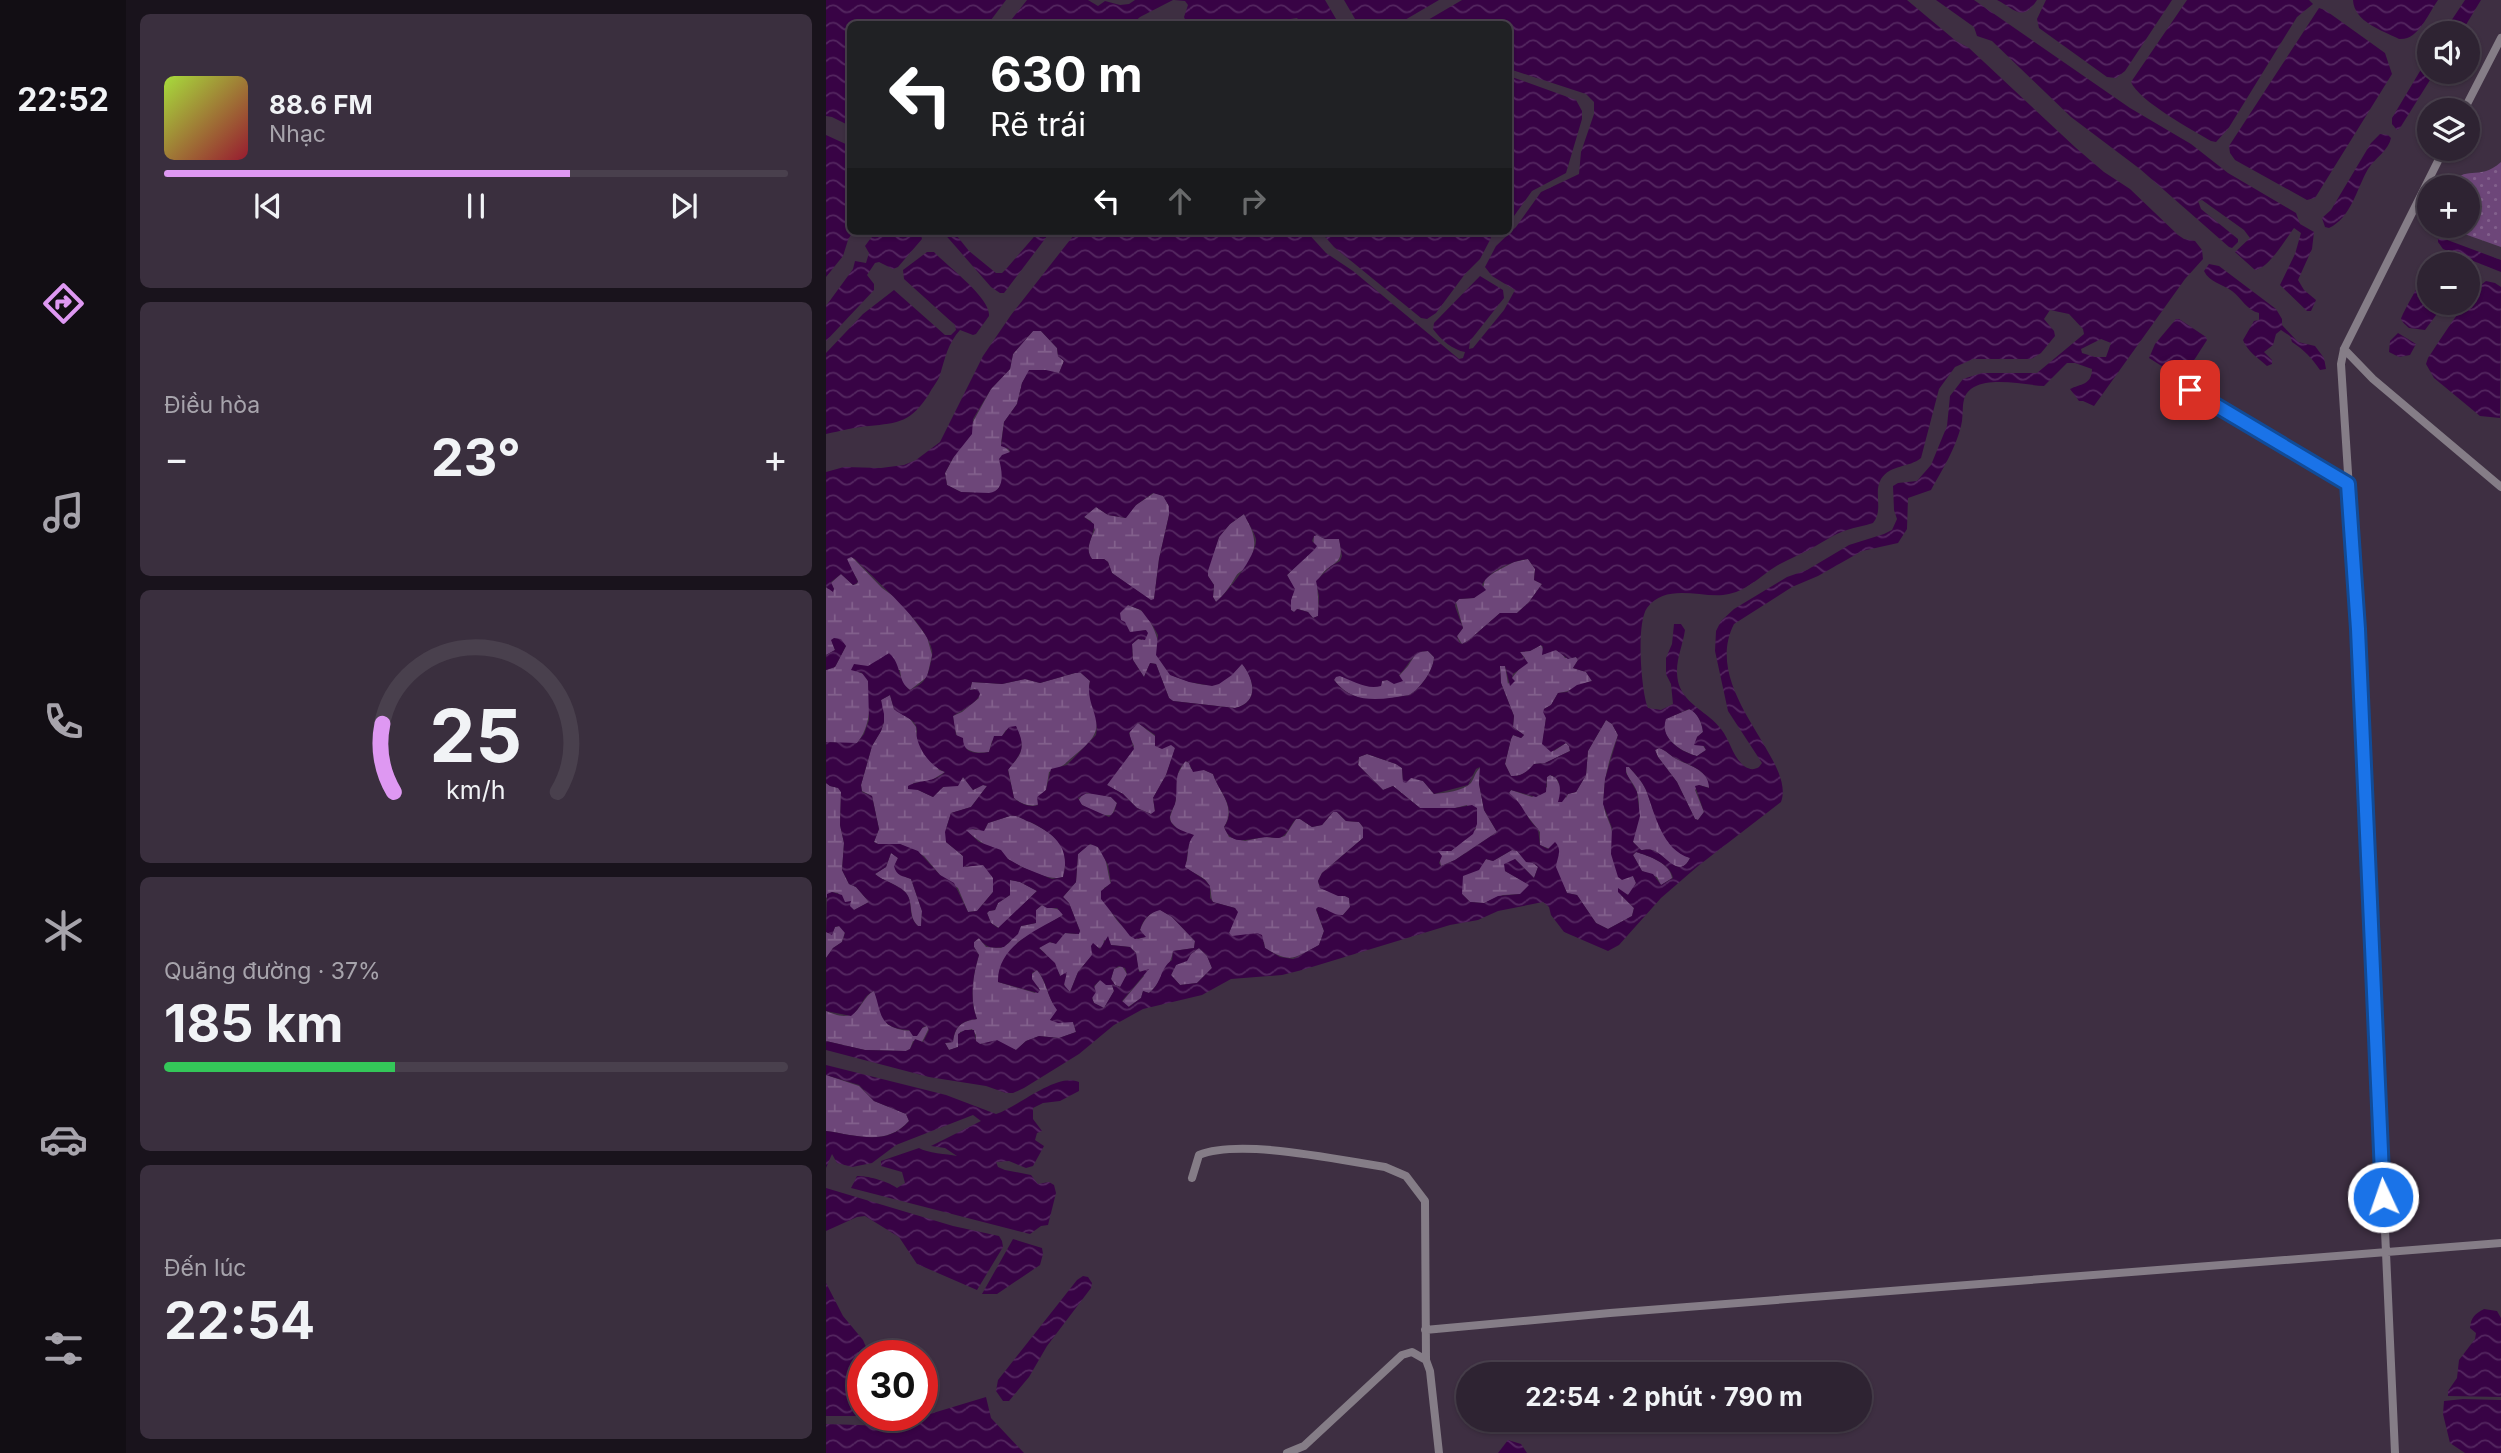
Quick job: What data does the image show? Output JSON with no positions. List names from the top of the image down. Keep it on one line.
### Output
{"page":{"tabs":"22:52","map_buttons":["+","−"],"turn":["630 m","Rẽ trái"],"song":["88.6 FM","Nhạc"],"tile":["Điều hòa",["Quãng đường · 37%","185 km"],["Đến lúc","22:54"]],"heat":["−","23°","+"],"limit":"30","trip":"22:54 · 2 phút · 790 m","gauge":["25","km/h"]}}
